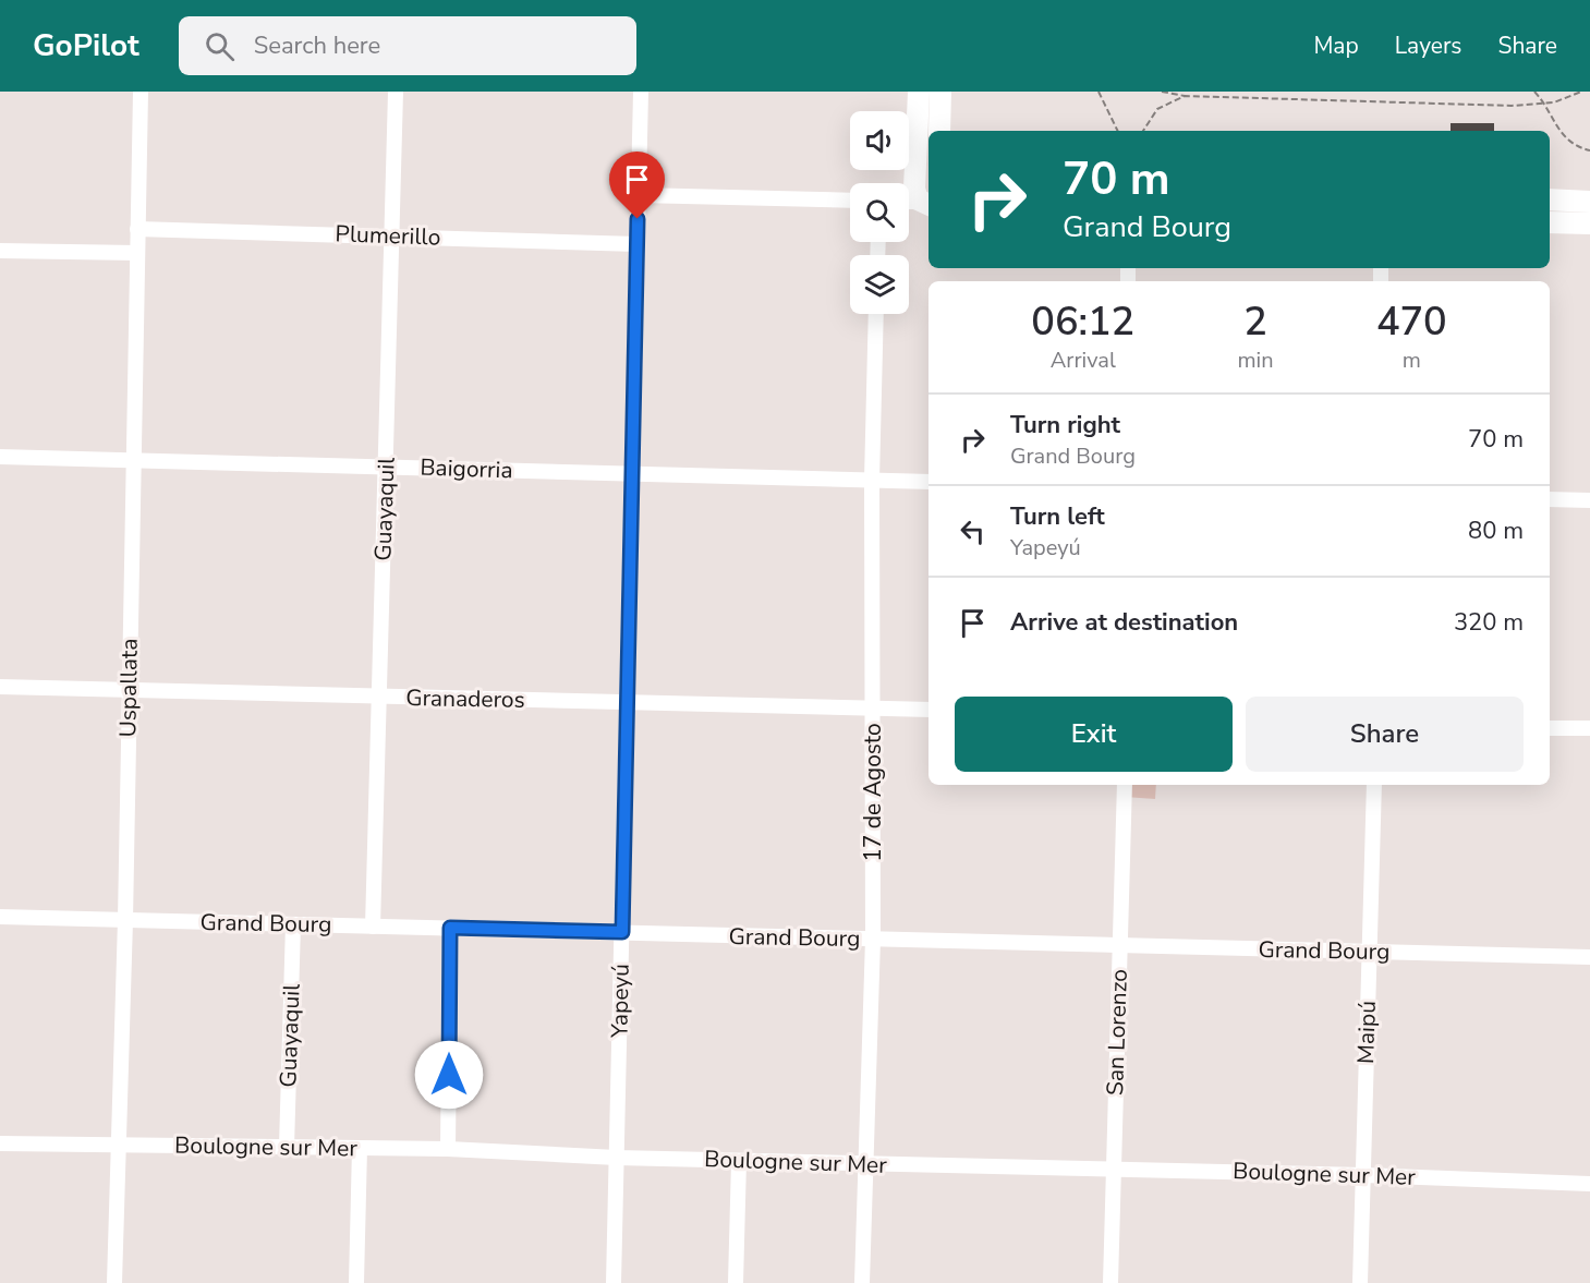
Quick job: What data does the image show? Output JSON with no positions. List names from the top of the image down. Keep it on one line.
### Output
{"streets":{"street":["Plumerillo","Baigorria","Guayaquil","Uspallata","Granaderos","17 de Agosto","Grand Bourg","Yapeyú","San Lorenzo","Maipú","Boulogne sur Mer"]},"crossings":[["Plumerillo","Guayaquil"],["Plumerillo","Uspallata"],["Plumerillo","Yapeyú"],["Baigorria","Guayaquil"],["Baigorria","Uspallata"],["Baigorria","17 de Agosto"],["Baigorria","Yapeyú"],["Guayaquil","Granaderos"],["Guayaquil","Grand Bourg"],["Guayaquil","Boulogne sur Mer"],["Uspallata","Granaderos"],["Uspallata","Grand Bourg"],["Uspallata","Boulogne sur Mer"],["Granaderos","17 de Agosto"],["Granaderos","Yapeyú"],["17 de Agosto","Grand Bourg"],["17 de Agosto","Boulogne sur Mer"],["Grand Bourg","Yapeyú"],["Grand Bourg","San Lorenzo"],["Grand Bourg","Maipú"],["Yapeyú","Boulogne sur Mer"],["San Lorenzo","Boulogne sur Mer"],["Maipú","Boulogne sur Mer"]],"page":{"header":"GoPilot","search":"Search here","nav":["Map","Layers","Share"],"turn":["70 m","Grand Bourg"],"eta":["06:12","Arrival","2","min","470","m"],"list":[{"name":"Turn right","note":"Grand Bourg","value":"70 m"},{"name":"Turn left","note":"Yapeyú","value":"80 m"},{"name":"Arrive at destination","value":"320 m"}],"buttons":["Exit","Share"]}}
